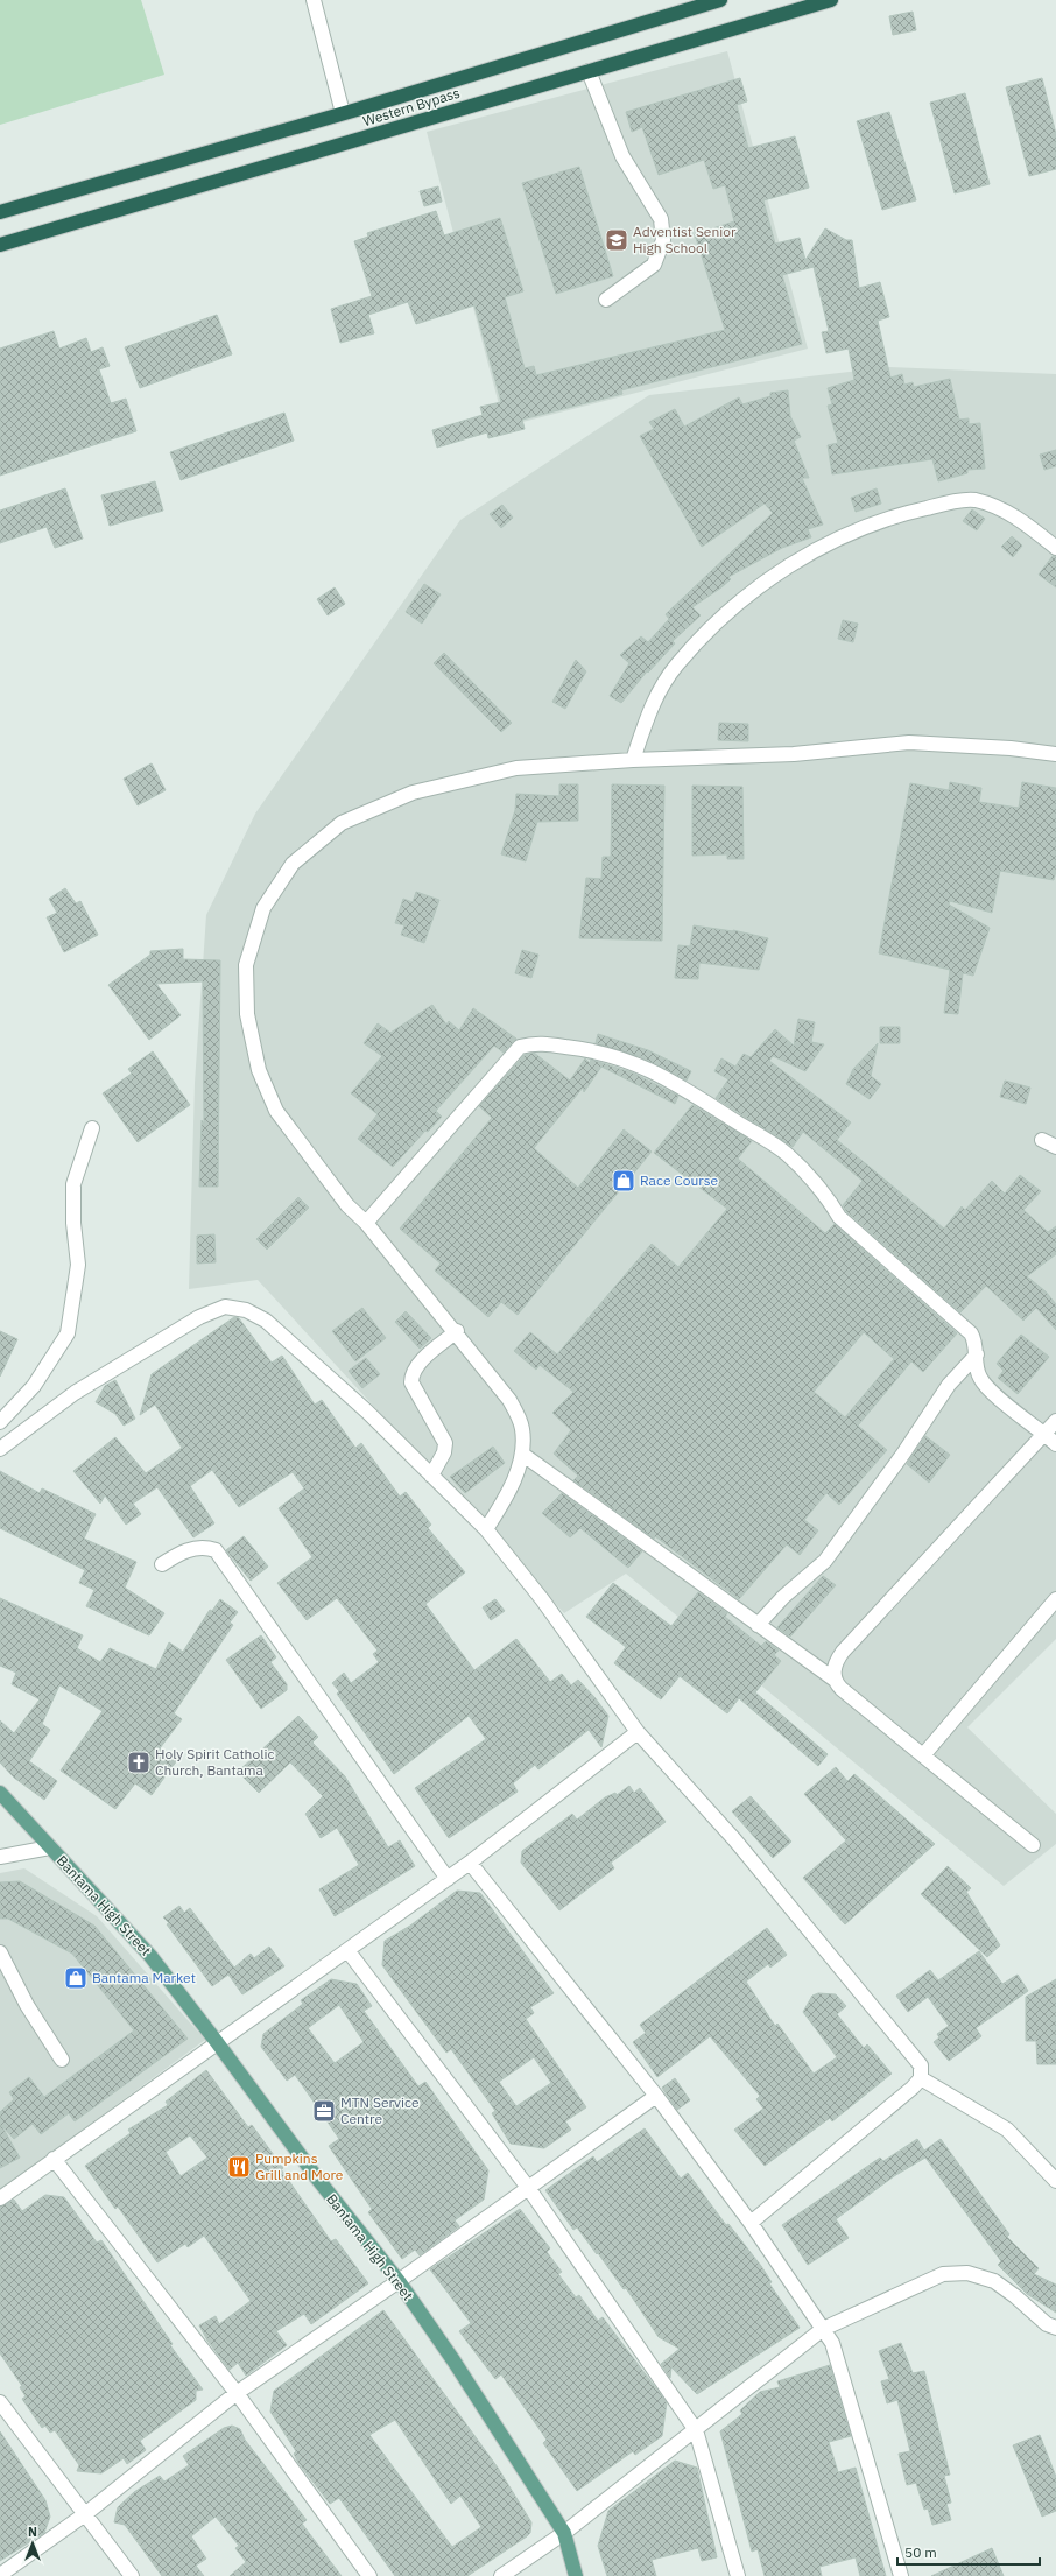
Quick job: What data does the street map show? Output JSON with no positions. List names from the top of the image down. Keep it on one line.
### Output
{"streets":{"highway":["Western Bypass"],"main road":["Bantama High Street"]},"places":{"school or university":["Adventist Senior High School"],"shop":["Race Course","Bantama Market"],"church":["Holy Spirit Catholic Church, Bantama"],"office":["MTN Service Centre"],"restaurant":["Pumpkins Grill and More"]},"scale_bar":"50 m","north":"top"}
